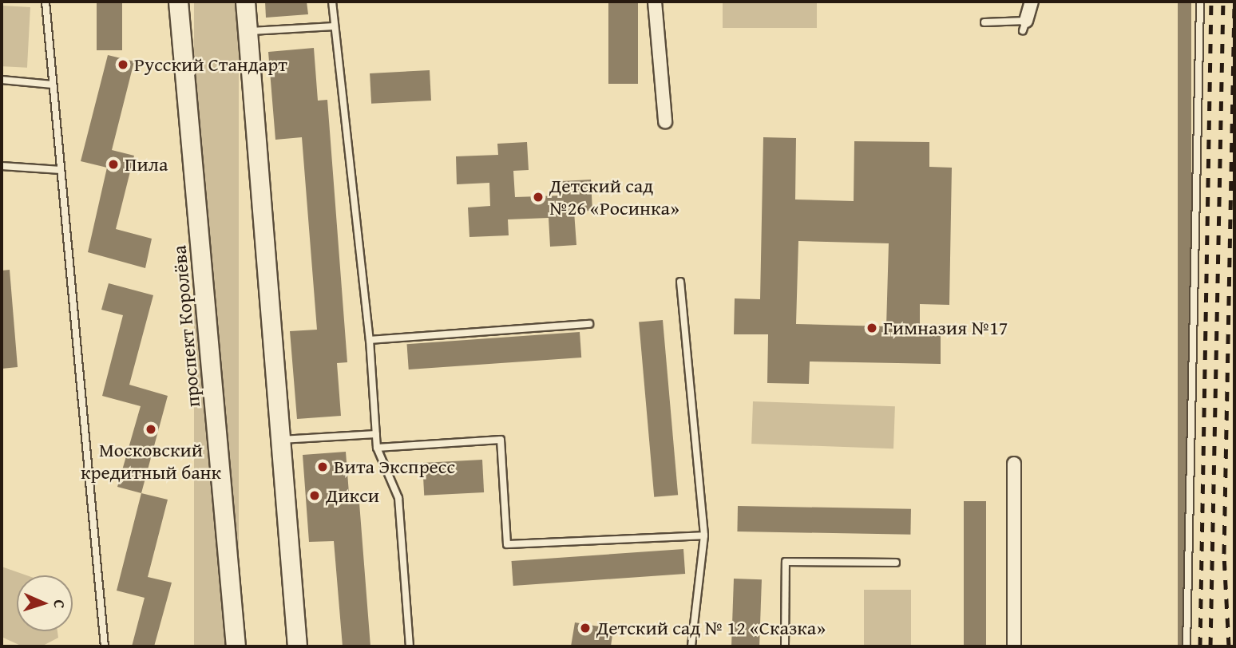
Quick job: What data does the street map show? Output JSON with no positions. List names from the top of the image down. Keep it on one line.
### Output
{"streets":{"main road":["проспект Королёва"]},"places":["Русский Стандарт","Пила","Детский сад №26 «Росинка»","Гимназия №17","Московский кредитный банк","Вита Экспресс","Дикси","Детский сад № 12 «Сказка»"],"north":"right"}
